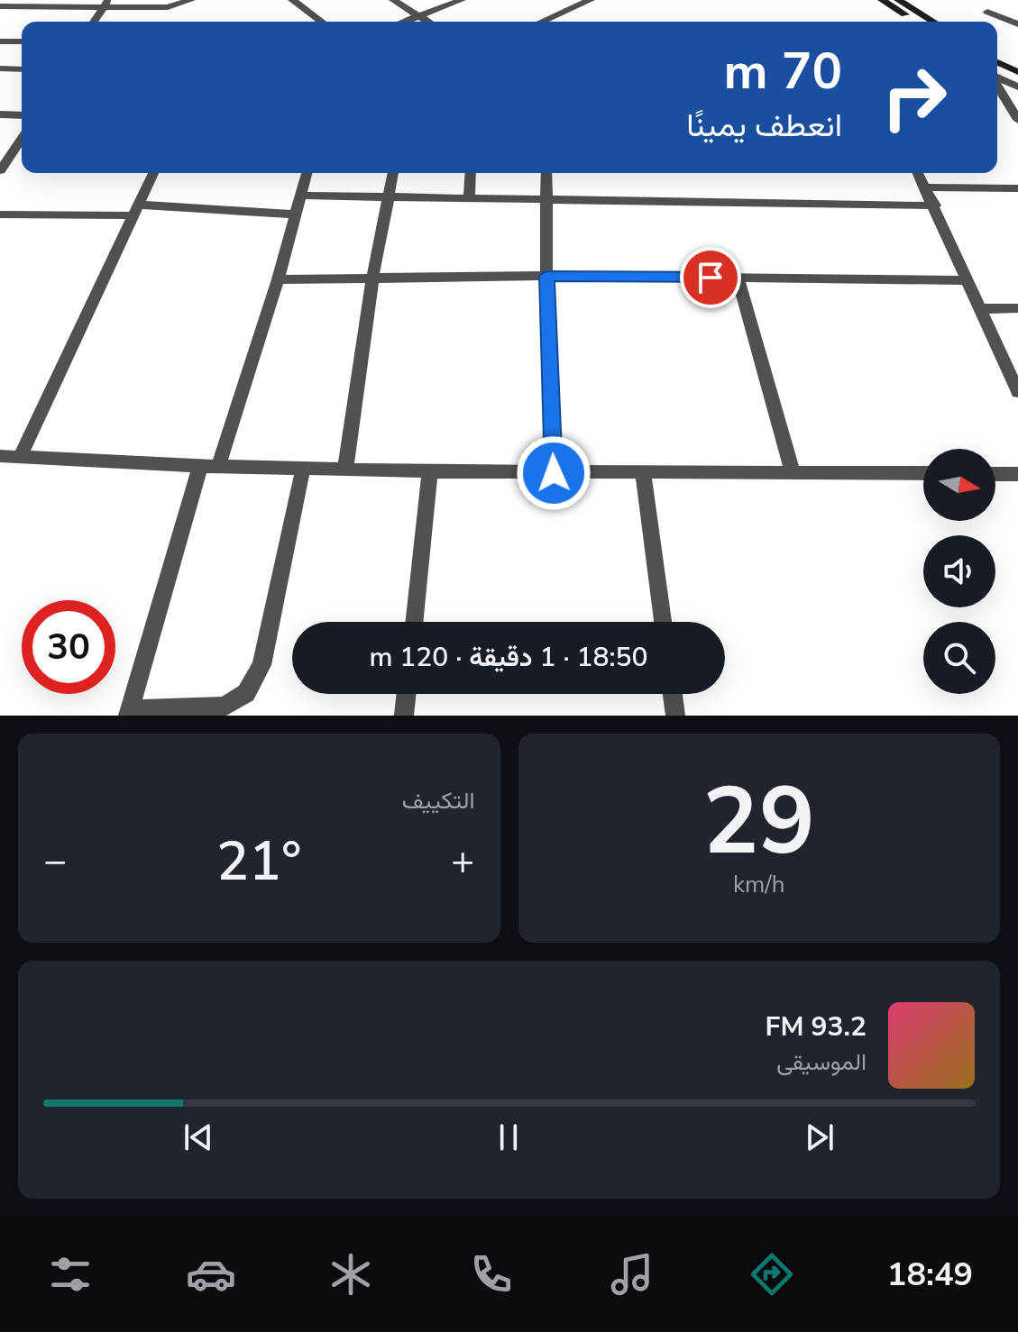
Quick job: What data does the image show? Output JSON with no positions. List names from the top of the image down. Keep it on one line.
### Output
{"north":"right","page":{"turn":["70 m","انعطف يمينًا"],"limit":"30","trip":"18:50 · 1 دقيقة · 120 m","tile":[["29","km/h"],"التكييف"],"heat":["−","21°","+"],"song":["93.2 FM","الموسيقى"],"tabs":"18:49"}}
